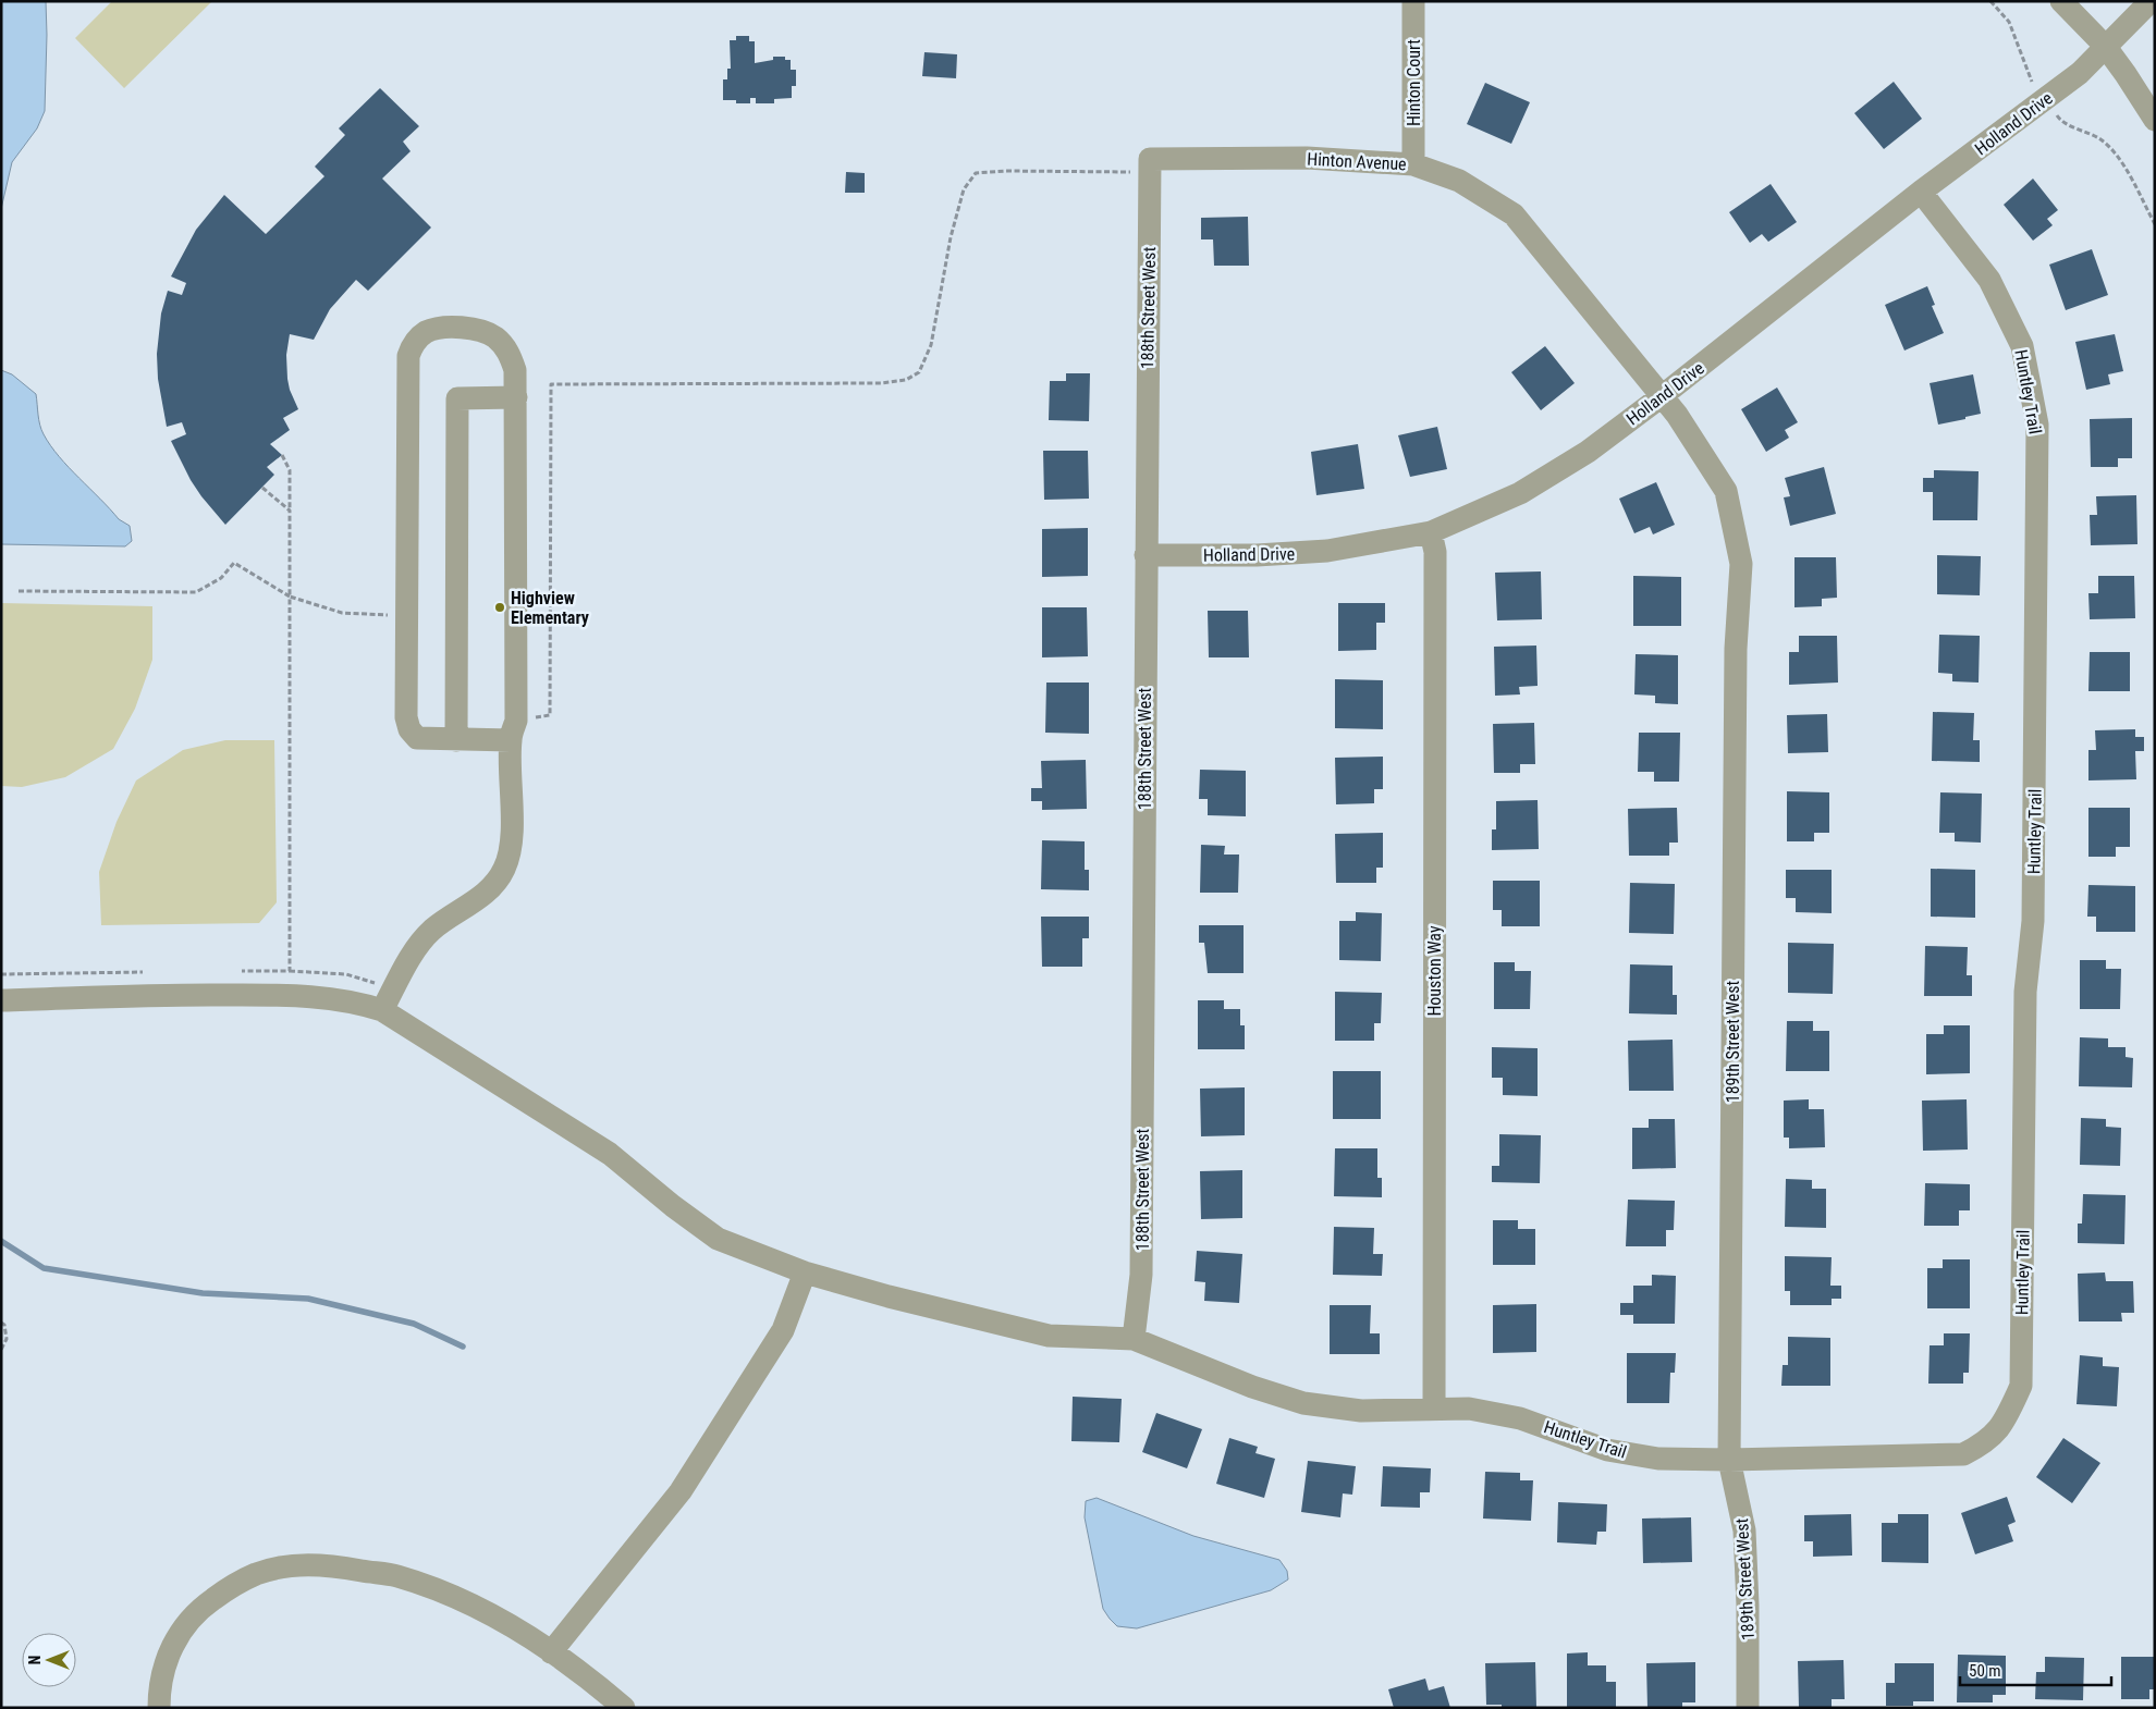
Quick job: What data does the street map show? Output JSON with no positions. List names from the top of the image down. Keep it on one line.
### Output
{"streets":{"street":["Hinton Court","Holland Drive","Hinton Avenue","188th Street West","Huntley Trail","Houston Way","189th Street West"]},"crossings":[["Hinton Court","Hinton Avenue"],["Holland Drive","Hinton Avenue"],["Holland Drive","188th Street West"],["Holland Drive","Huntley Trail"],["Holland Drive","Houston Way"],["Holland Drive","189th Street West"],["Hinton Avenue","188th Street West"],["Hinton Avenue","189th Street West"],["188th Street West","Huntley Trail"],["Huntley Trail","Houston Way"],["Huntley Trail","189th Street West"]],"places":["Highview Elementary"],"scale_bar":"50 m","north":"left"}
